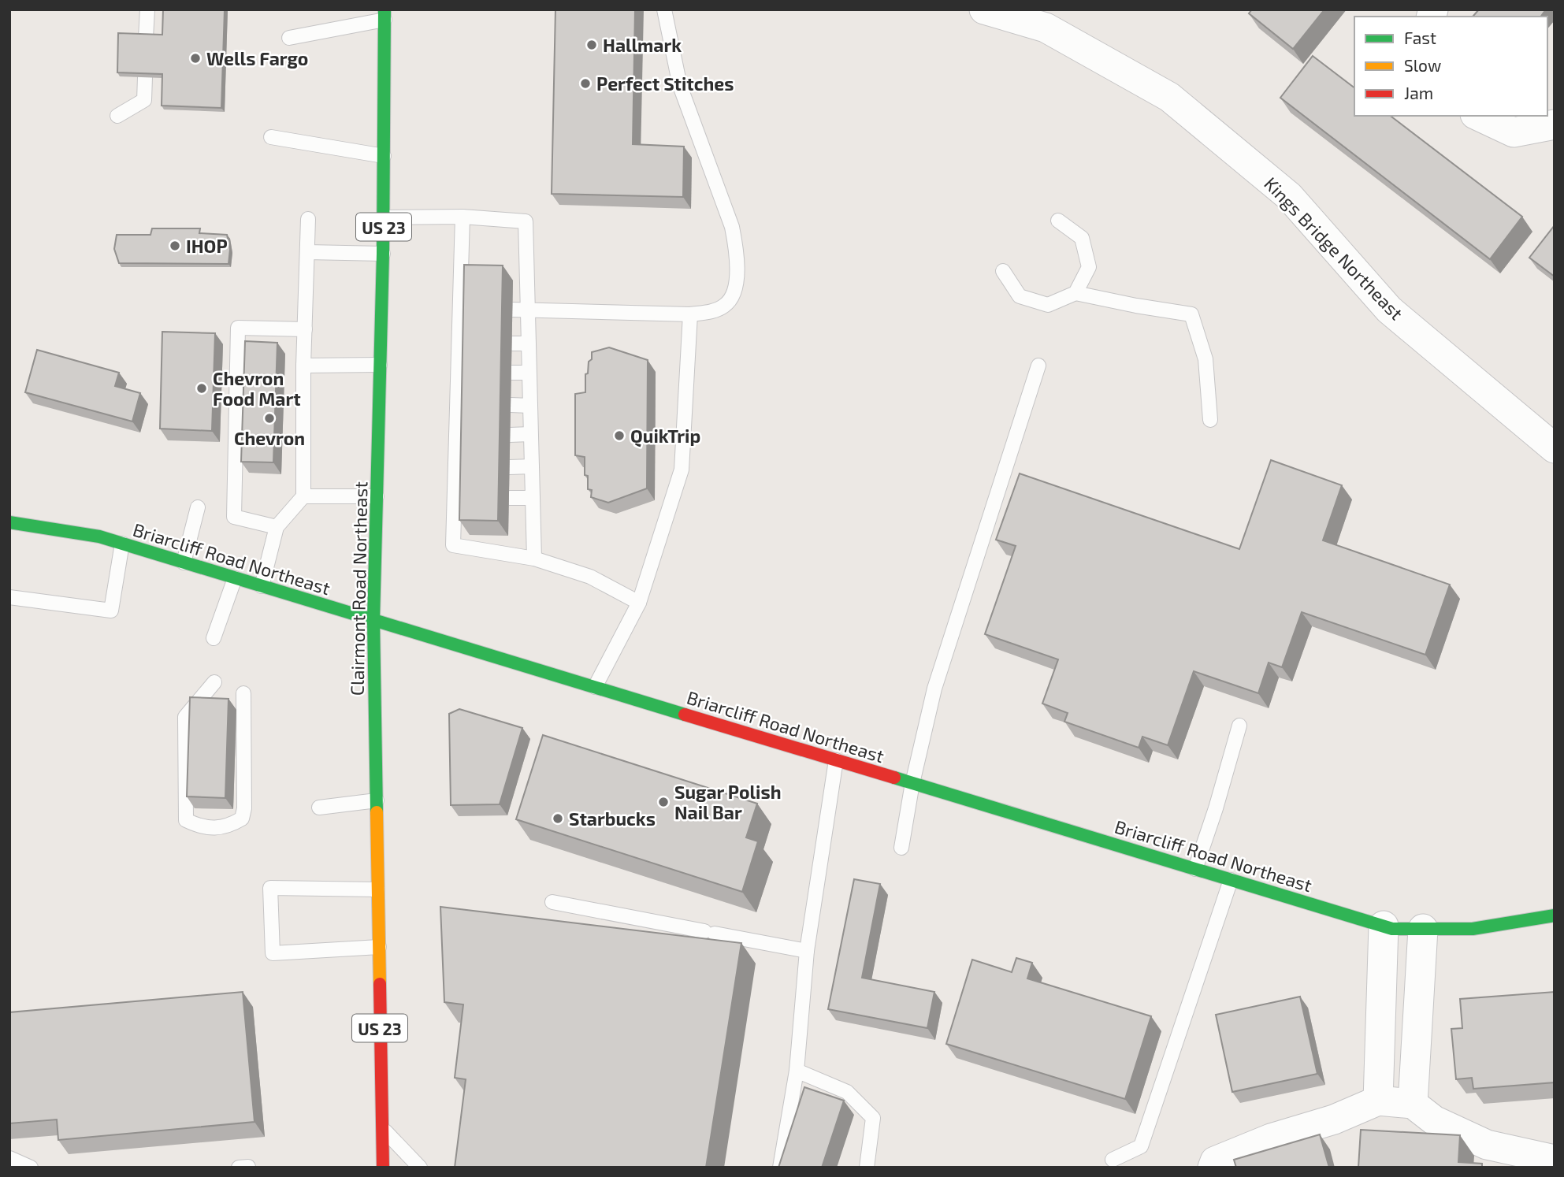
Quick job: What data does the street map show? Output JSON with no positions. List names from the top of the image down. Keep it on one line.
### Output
{"streets":{"main road":["US 23","Briarcliff Road Northeast","Clairmont Road Northeast"],"street":["Kings Bridge Northeast"]},"crossings":[["Briarcliff Road Northeast","Clairmont Road Northeast"]],"places":["Hallmark","Wells Fargo","Perfect Stitches","IHOP","Chevron Food Mart","Chevron","QuikTrip","Sugar Polish Nail Bar","Starbucks"],"legend":["Fast","Slow","Jam"]}
